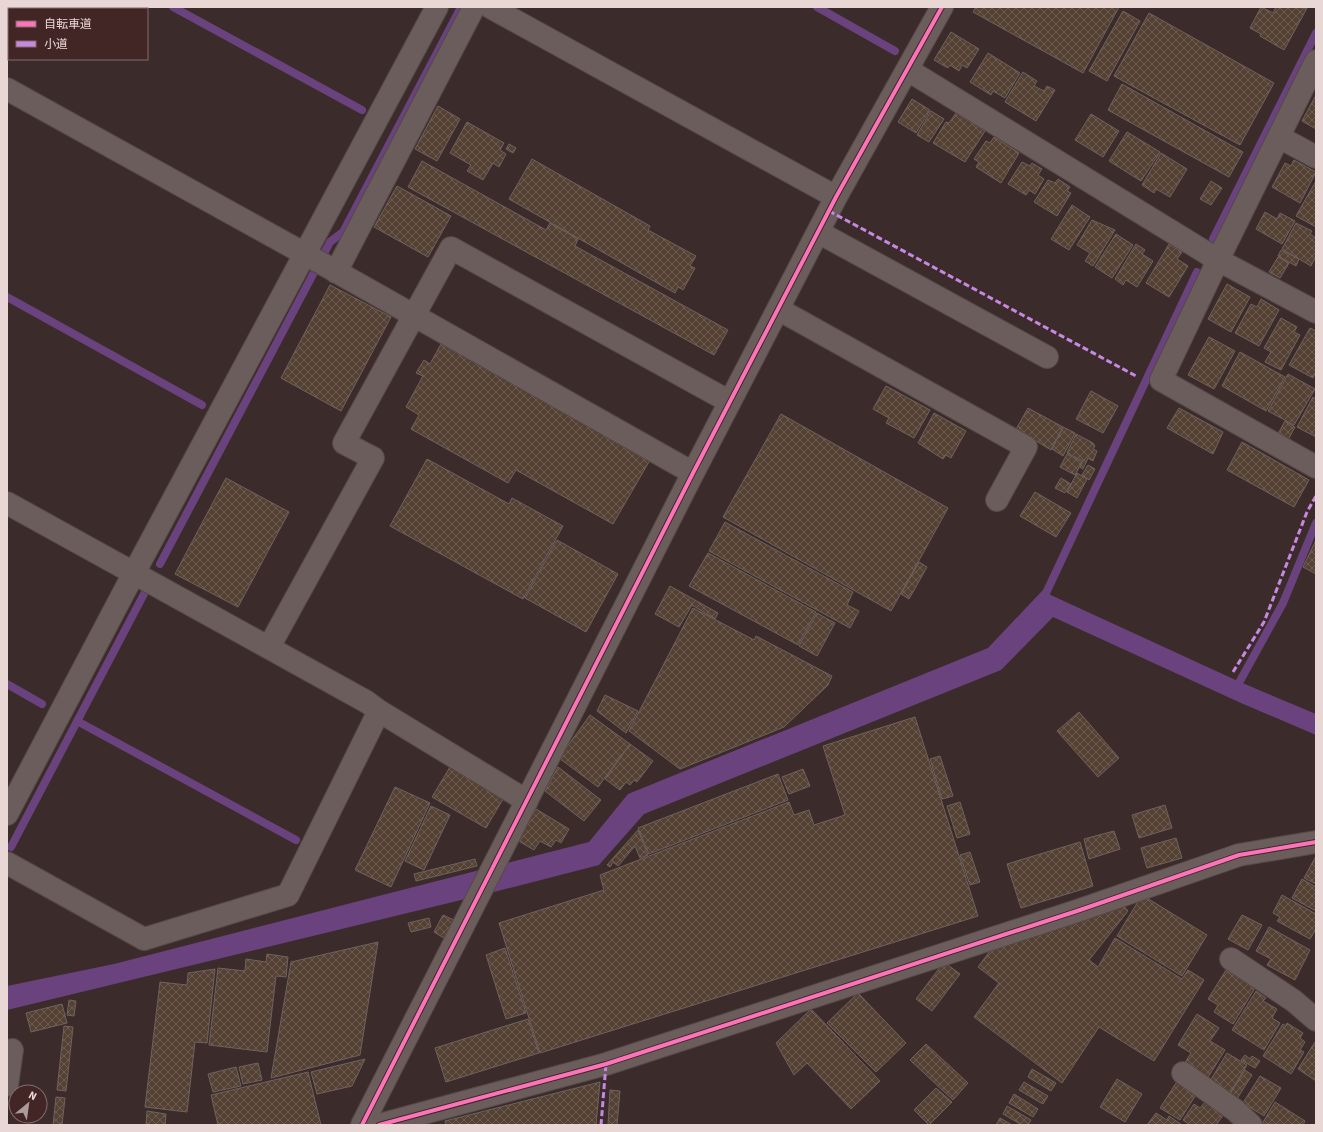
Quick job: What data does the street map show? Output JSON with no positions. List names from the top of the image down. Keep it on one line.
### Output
{"legend":["自転車道","小道"],"north":"top right"}
